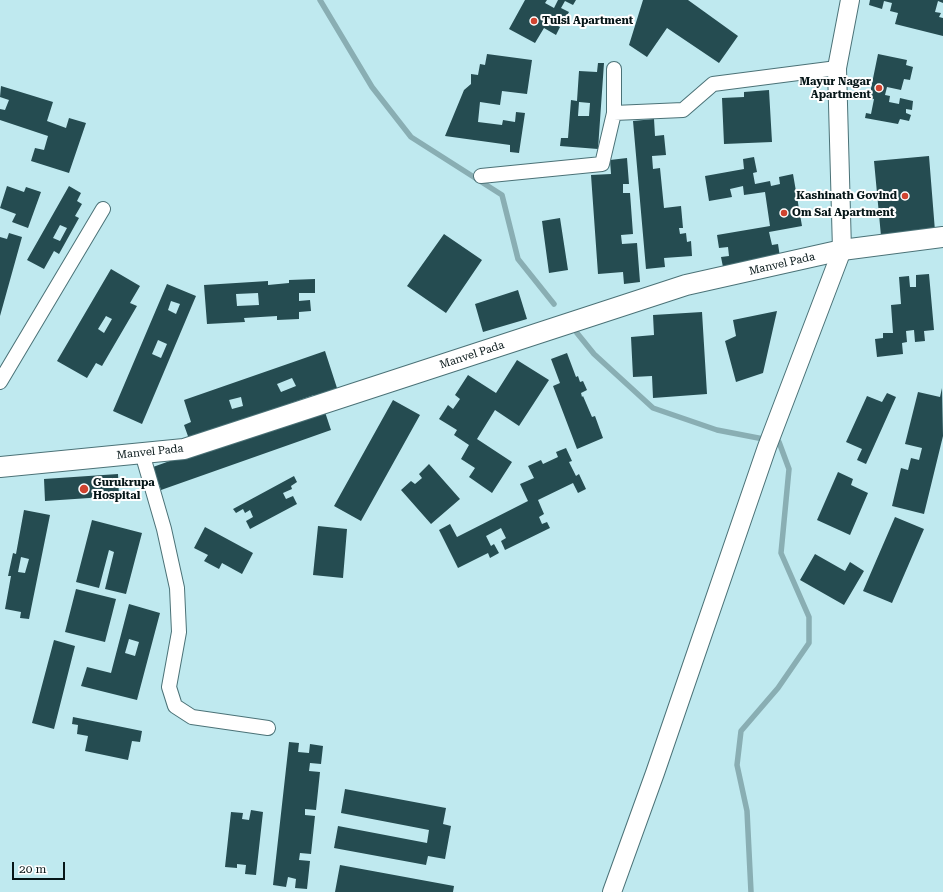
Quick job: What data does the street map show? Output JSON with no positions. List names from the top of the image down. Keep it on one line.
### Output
{"streets":{"main road":["Manvel Pada"]},"places":["Tulsi Apartment","Mayur Nagar Apartment","Kashinath Govind","Om Sai Apartment","Gurukrupa Hospital"],"scale_bar":"20 m"}
